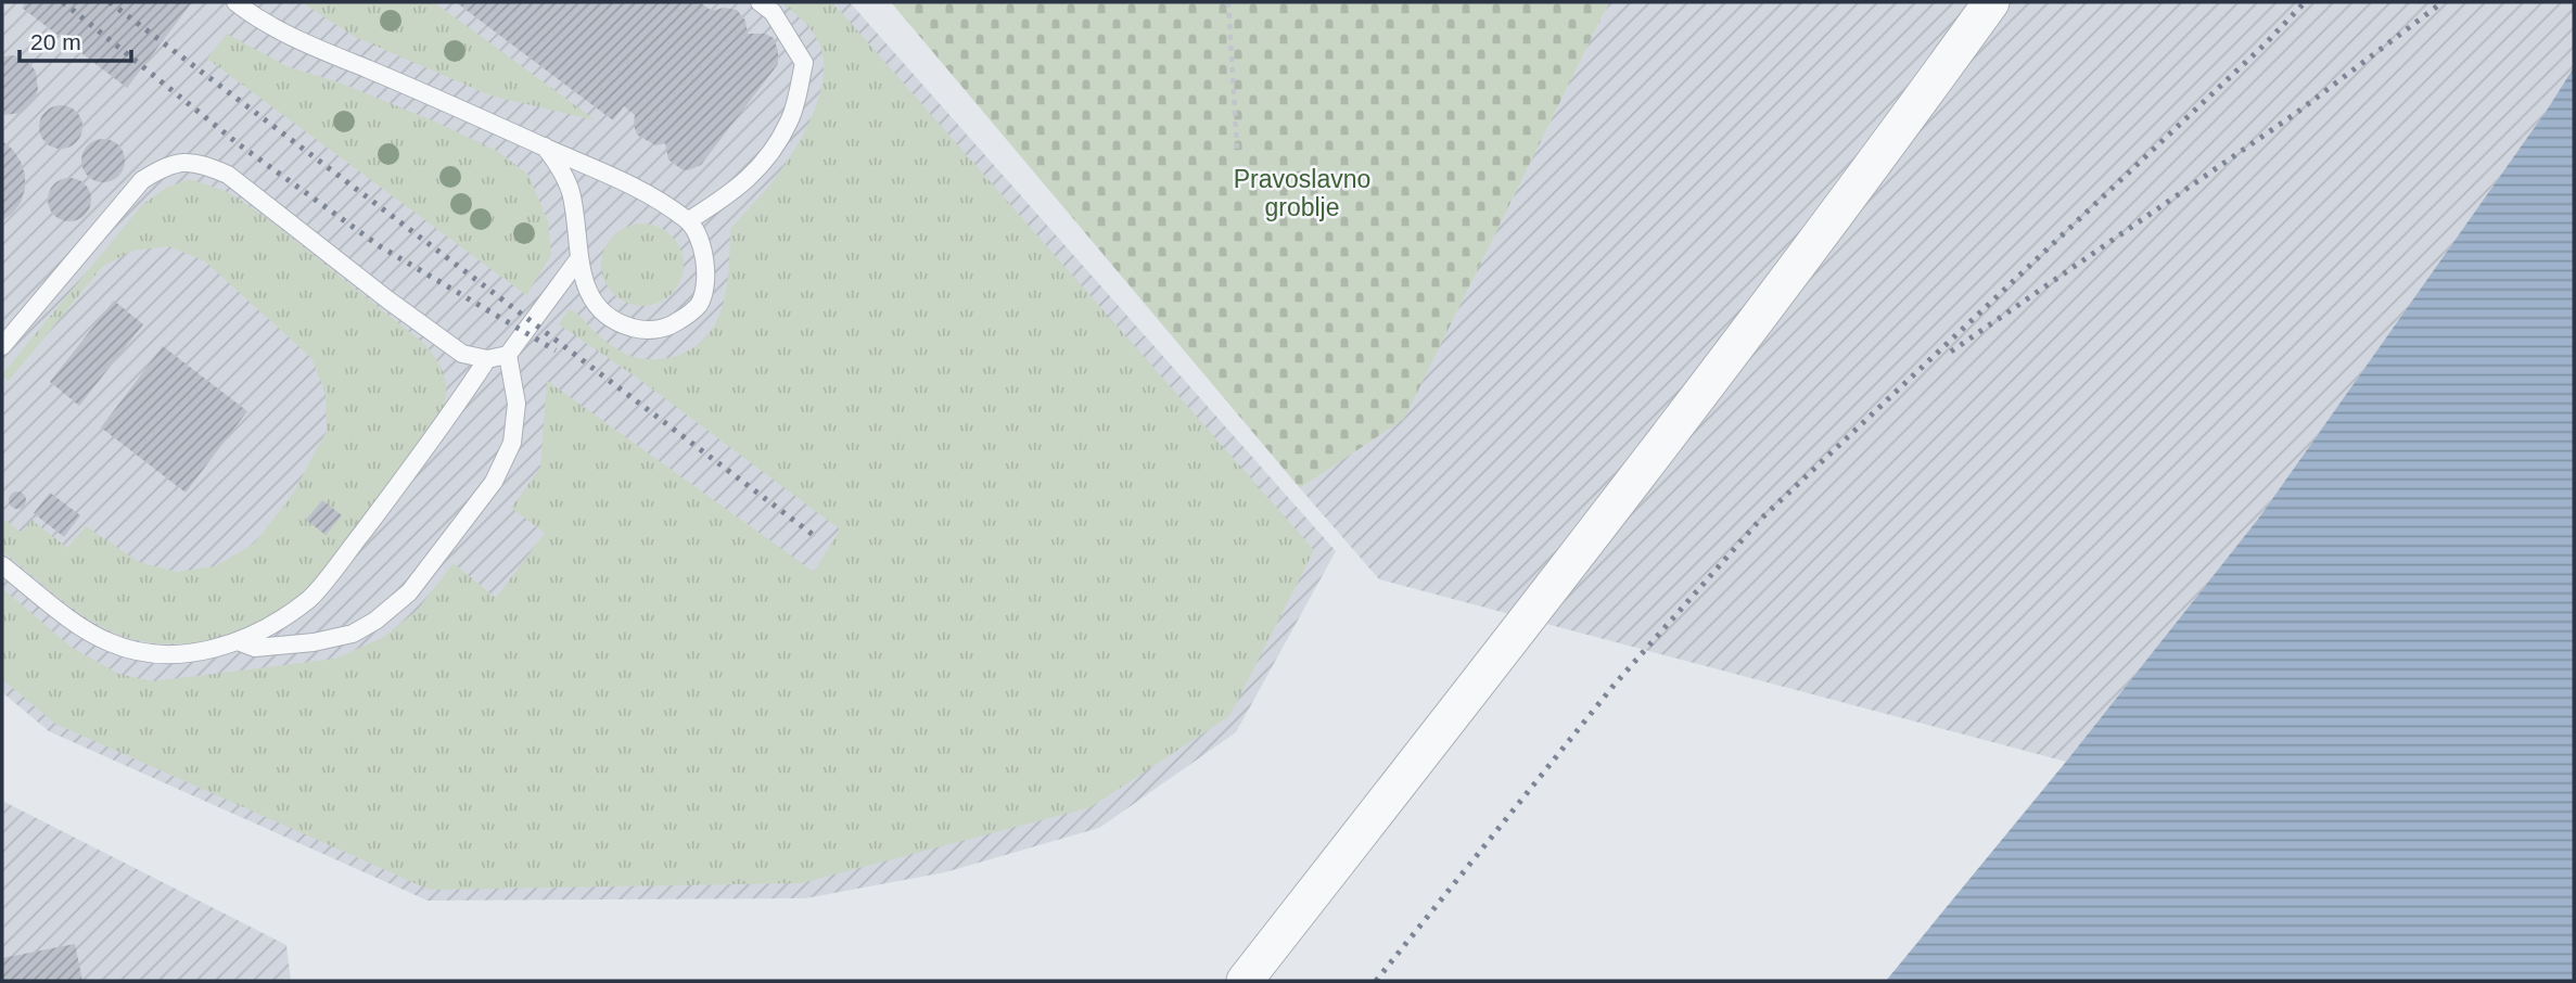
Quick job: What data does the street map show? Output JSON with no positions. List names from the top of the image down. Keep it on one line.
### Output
{"parks":["Pravoslavno groblje"],"scale_bar":"20 m"}
